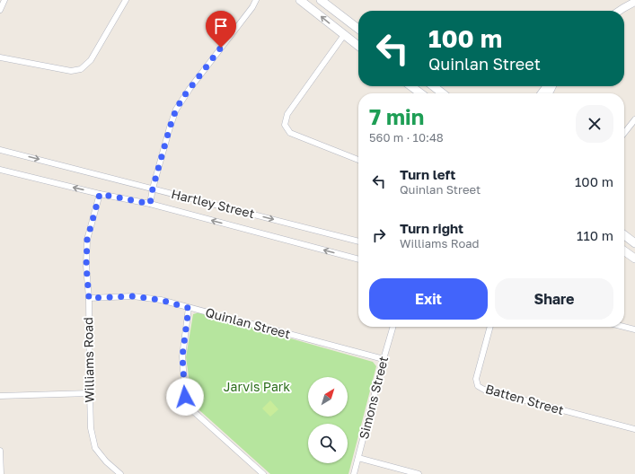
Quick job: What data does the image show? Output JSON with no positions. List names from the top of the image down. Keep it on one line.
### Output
{"streets":{"street":["Hartley Street","Quinlan Street","Williams Road","Simons Street","Batten Street"]},"crossings":[["Hartley Street","Williams Road"],["Quinlan Street","Williams Road"],["Quinlan Street","Simons Street"]],"parks":["Jarvis Park"],"north":"top right","page":{"turn":["100 m","Quinlan Street"],"heading":["7 min","560 m · 10:48"],"list":[{"name":"Turn left","note":"Quinlan Street","value":"100 m"},{"name":"Turn right","note":"Williams Road","value":"110 m"}],"buttons":["Exit","Share"]}}
